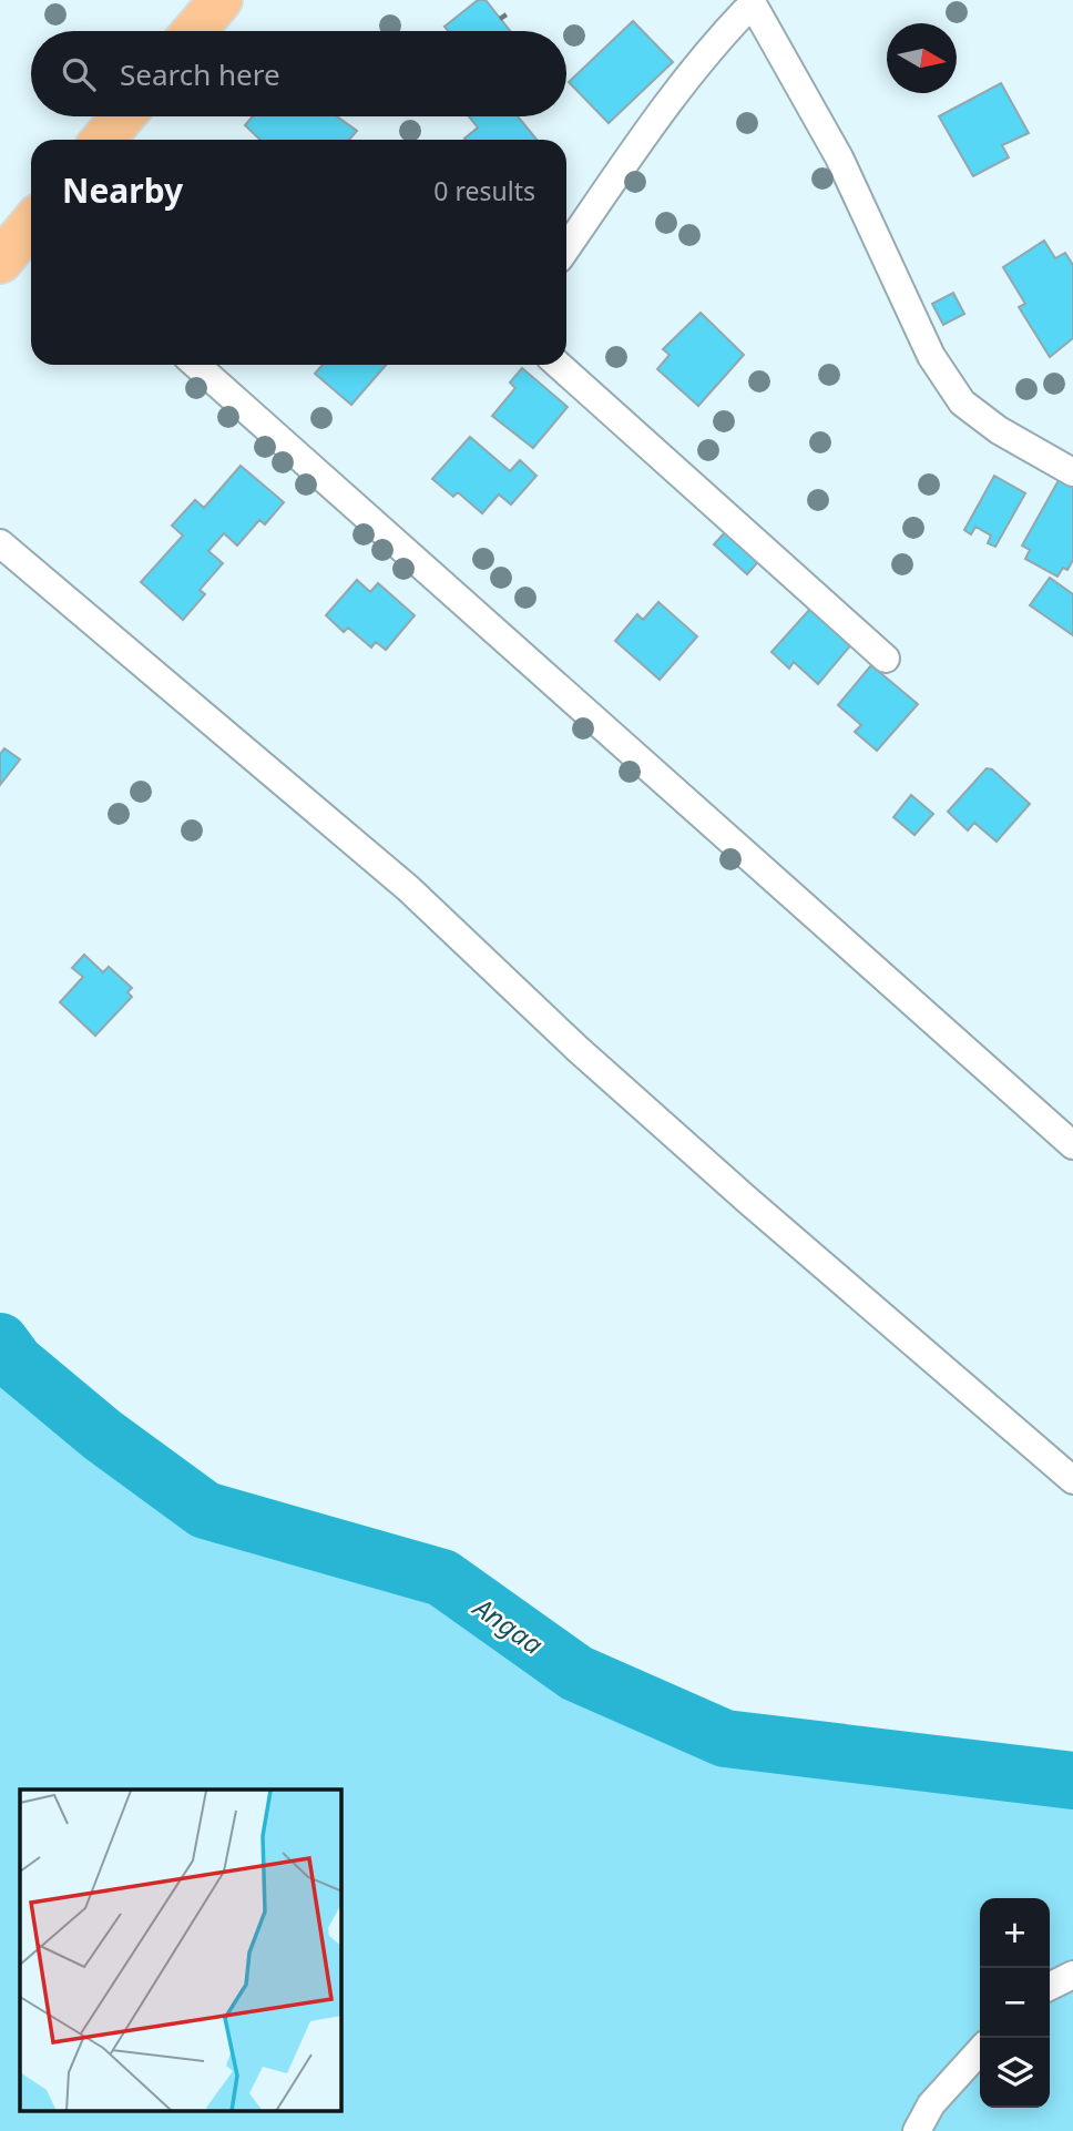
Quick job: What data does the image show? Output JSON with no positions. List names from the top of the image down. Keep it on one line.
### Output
{"water":["Angaa"],"north":"right","page":{"search":"Search here","heading":["Nearby","0 results"],"map_buttons":["+","−"]}}
